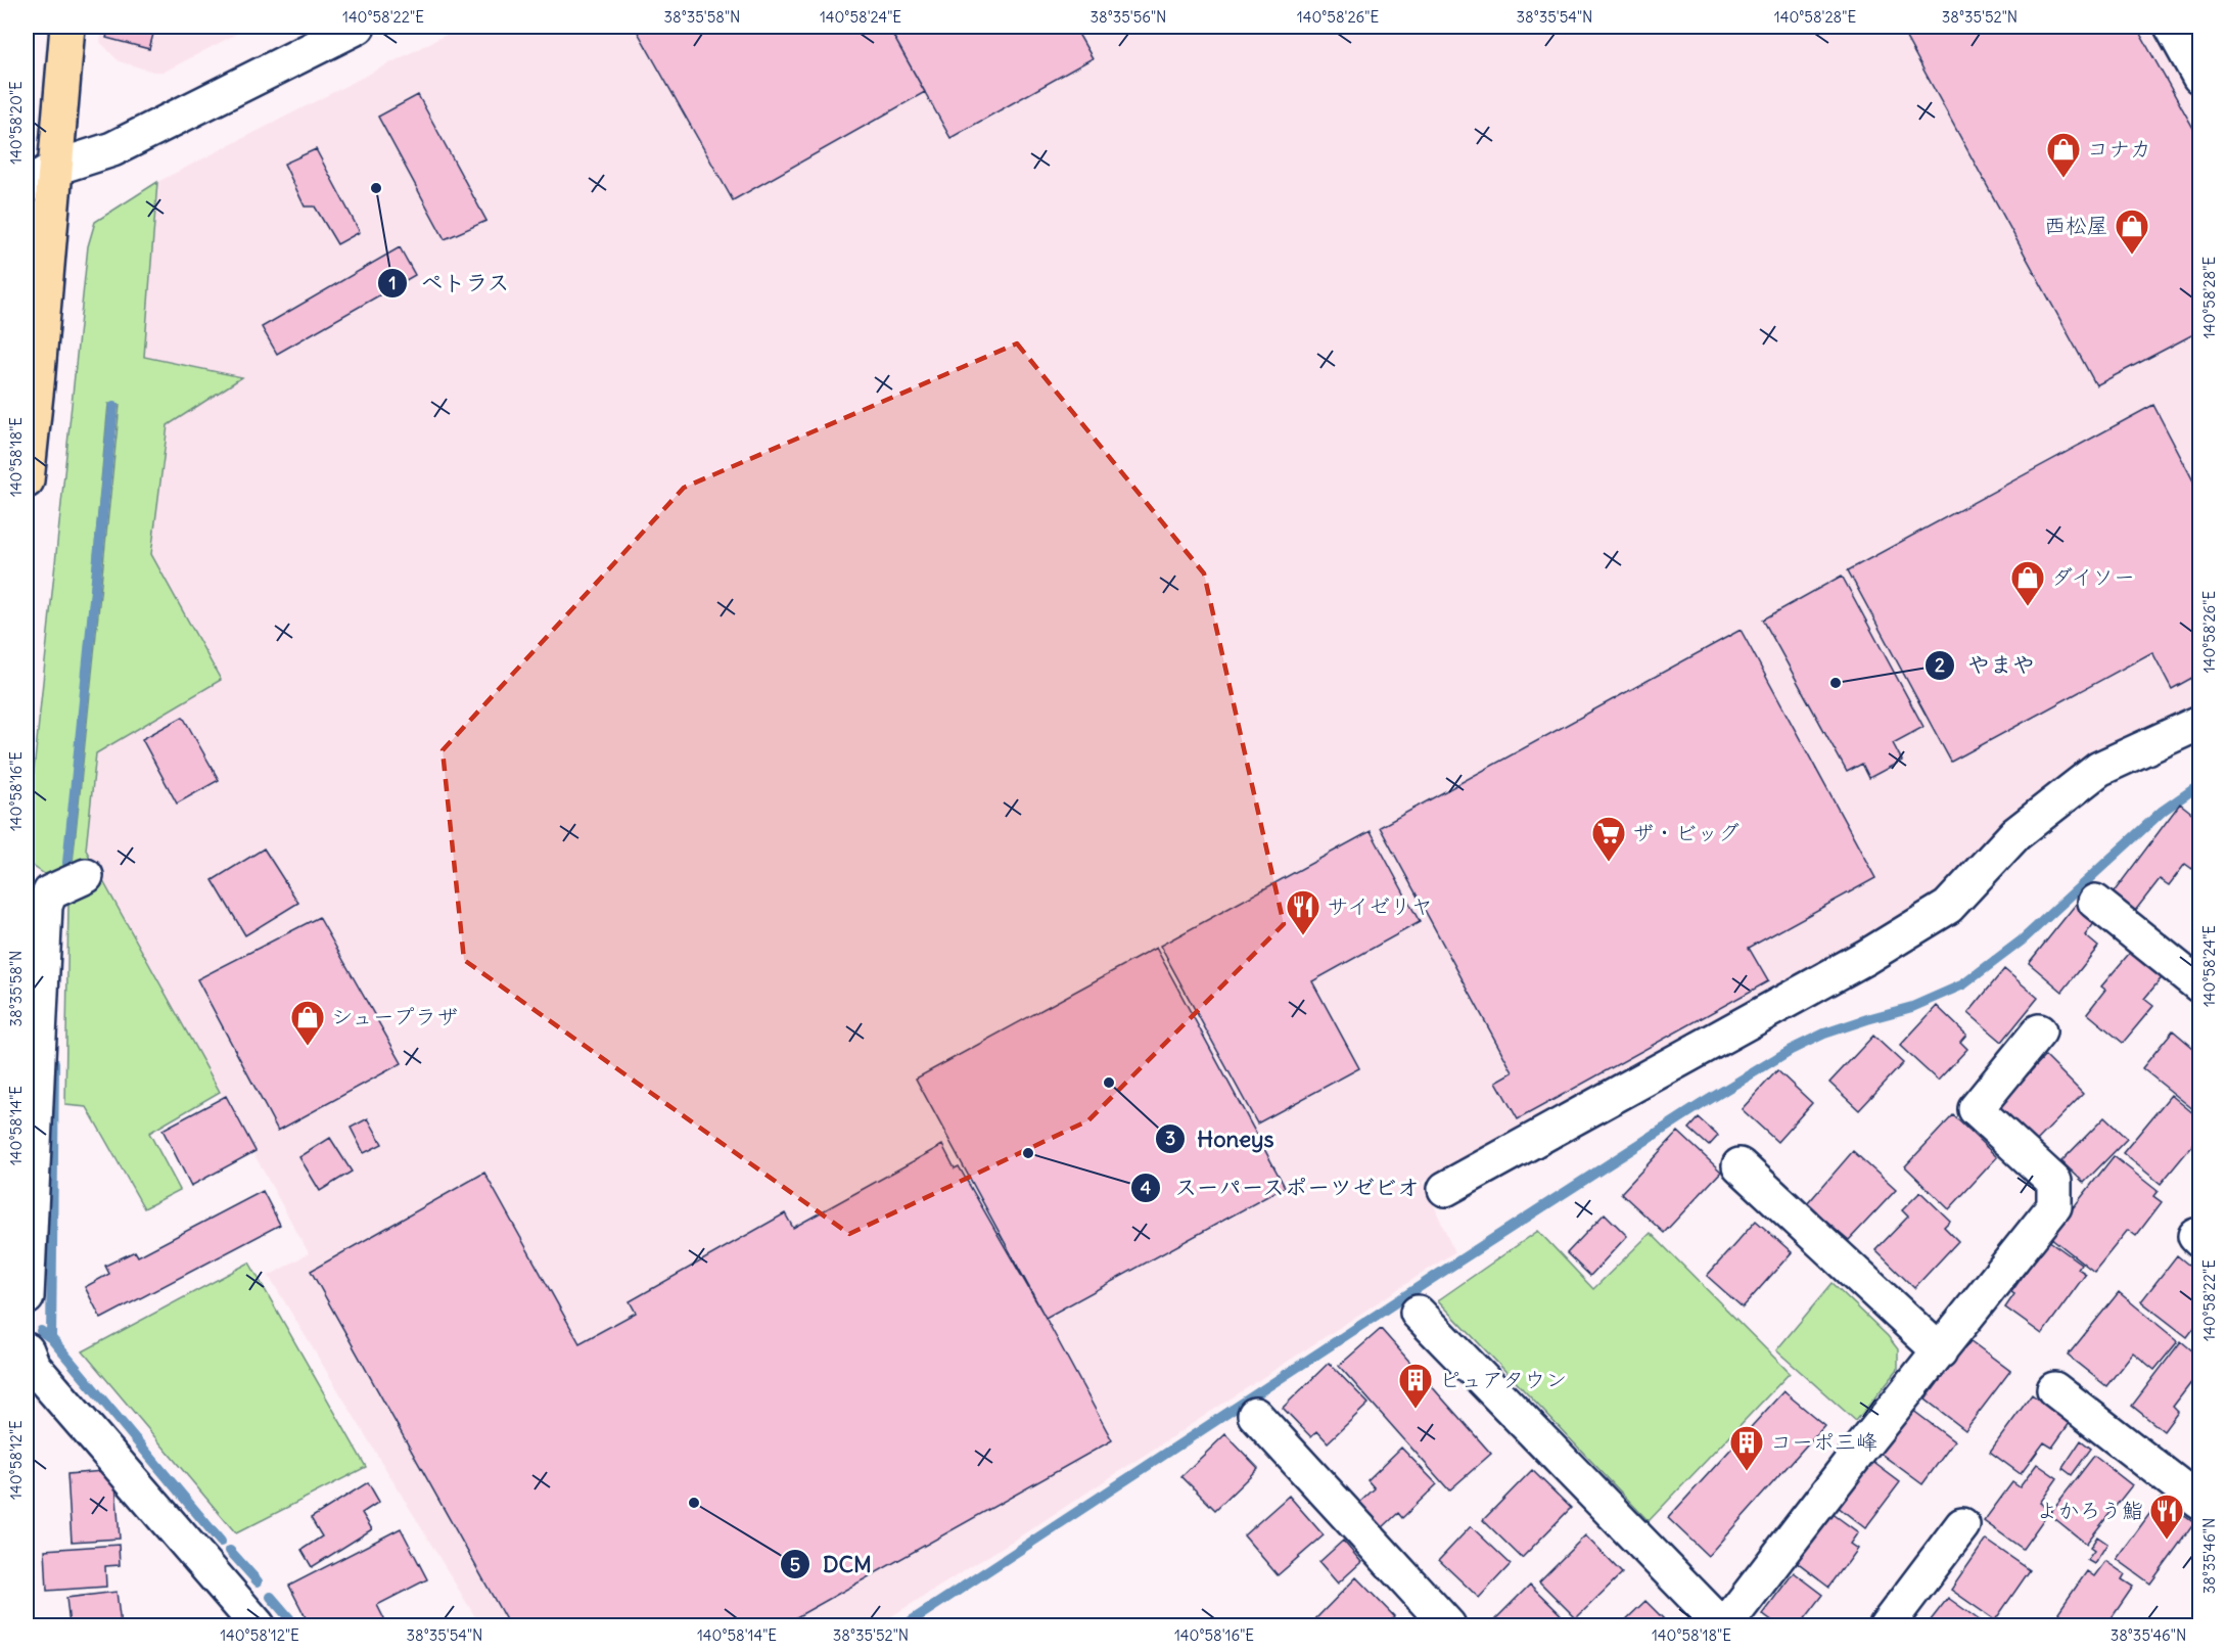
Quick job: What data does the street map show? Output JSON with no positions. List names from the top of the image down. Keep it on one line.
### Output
{"places":{"shop":["コナカ","西松屋","ダイソー","シュープラザ"],"other":["ペトラス","やまや","Honeys","スーパースポーツゼビオ","DCM"],"supermarket":["ザ・ビッグ"],"restaurant":["サイゼリヤ","よかろう鮨"],"building":["ピュアタウン","コーポ三峰"]},"coordinates":["140°58'22\"E","38°35'58\"N","140°58'24\"E","38°35'56\"N","140°58'26\"E","38°35'54\"N","140°58'28\"E","38°35'52\"N","140°58'20\"E","140°58'18\"E","140°58'16\"E","140°58'14\"E","140°58'12\"E","38°35'46\"N"]}
